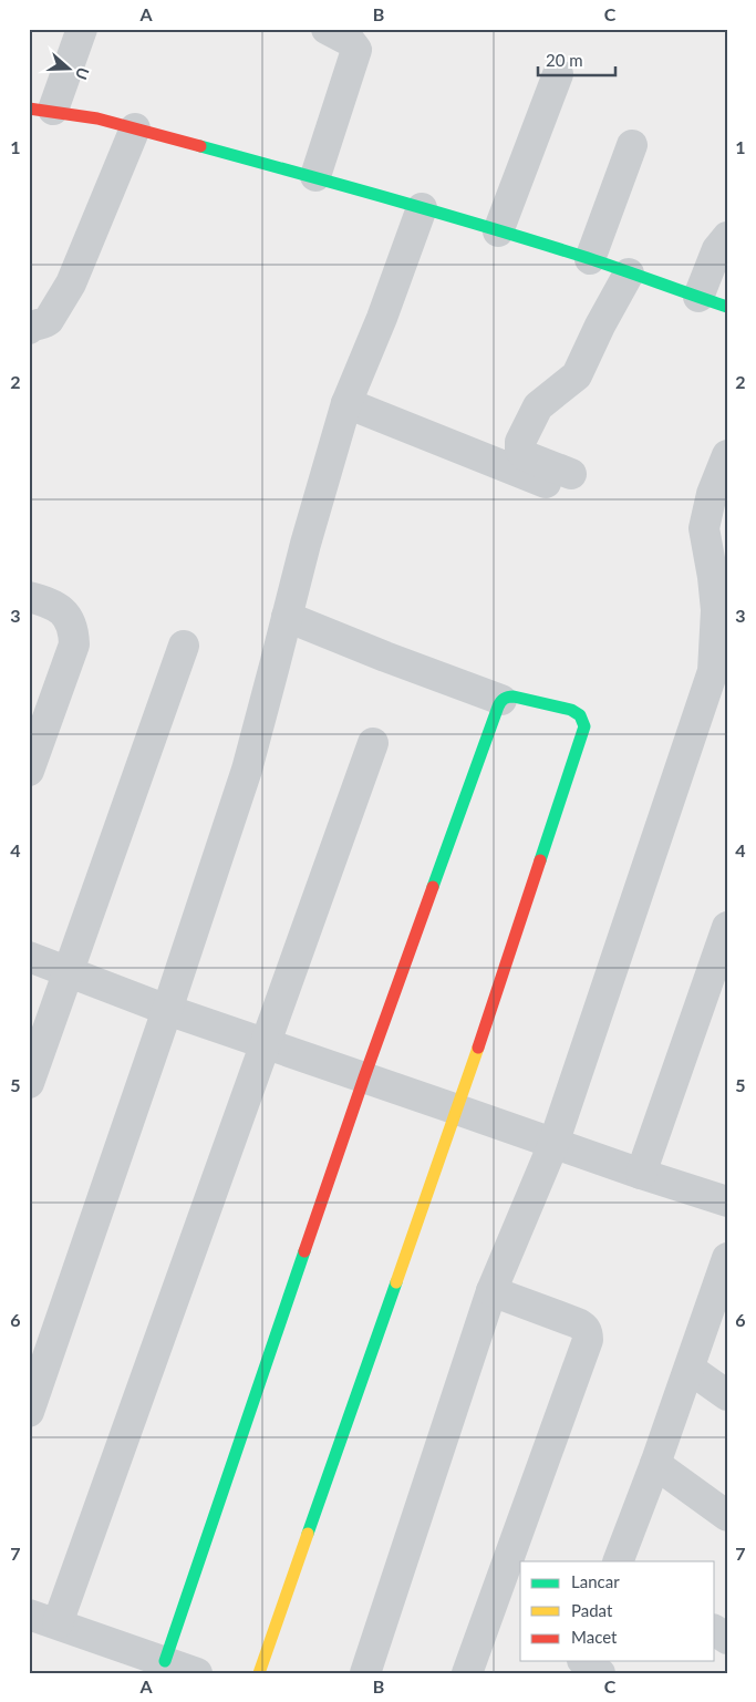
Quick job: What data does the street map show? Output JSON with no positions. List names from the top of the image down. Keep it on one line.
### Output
{"legend":["Lancar","Padat","Macet"],"scale_bar":"20 m","north":"right","grid":{"columns":["A","B","C"],"rows":["1","2","3","4","5","6","7"]}}
